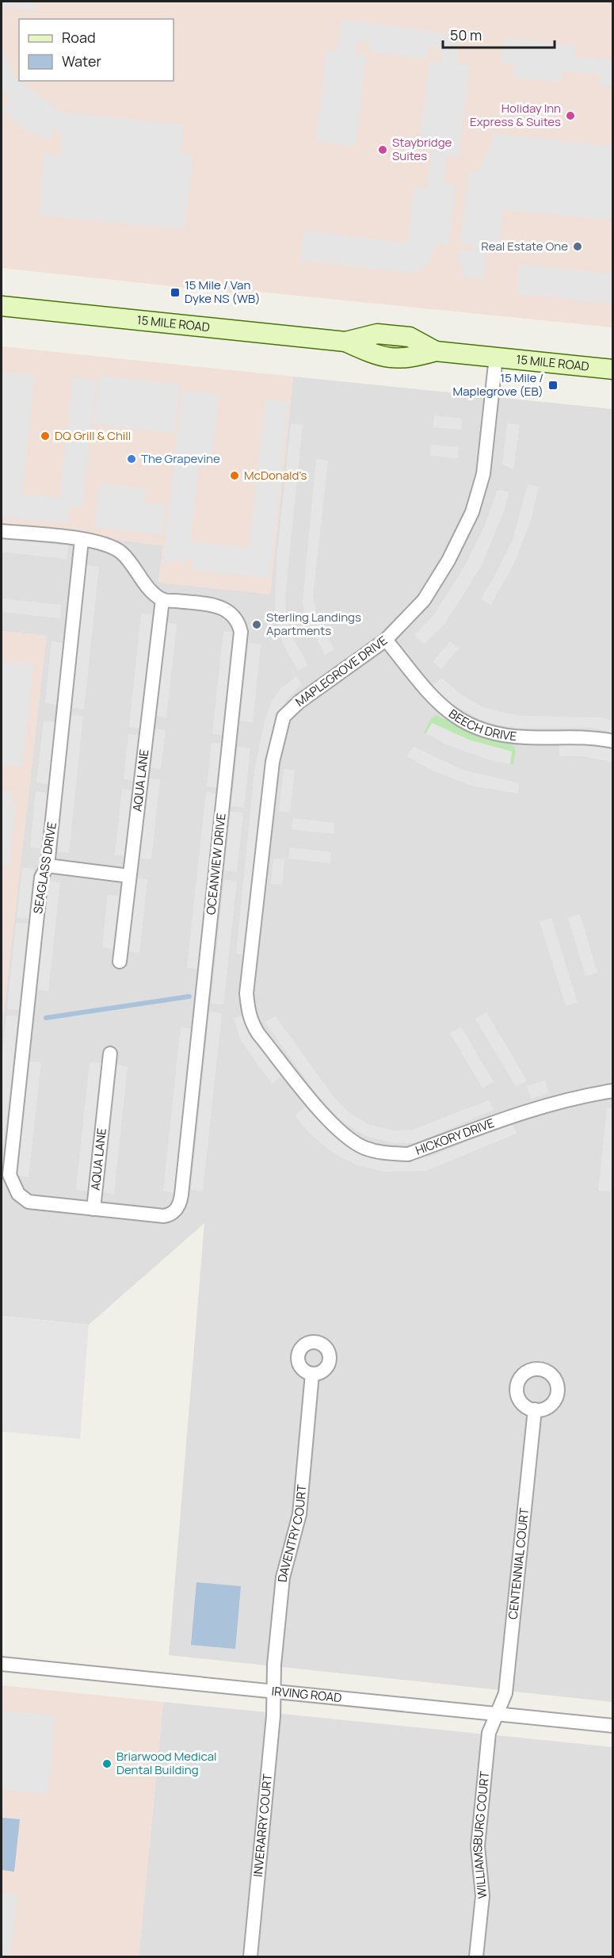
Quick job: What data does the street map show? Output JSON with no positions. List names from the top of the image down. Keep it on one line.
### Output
{"streets":{"main road":["15 MILE ROAD"],"street":["MAPLEGROVE DRIVE","BEECH DRIVE","AQUA LANE","OCEANVIEW DRIVE","SEAGLASS DRIVE","HICKORY DRIVE","DAVENTRY COURT","CENTENNIAL COURT","IRVING ROAD","INVERARRY COURT","WILLIAMSBURG COURT"]},"crossings":[["15 MILE ROAD","MAPLEGROVE DRIVE"],["MAPLEGROVE DRIVE","BEECH DRIVE"],["MAPLEGROVE DRIVE","HICKORY DRIVE"],["AQUA LANE","OCEANVIEW DRIVE"],["OCEANVIEW DRIVE","SEAGLASS DRIVE"],["DAVENTRY COURT","IRVING ROAD"],["DAVENTRY COURT","INVERARRY COURT"],["CENTENNIAL COURT","IRVING ROAD"],["CENTENNIAL COURT","WILLIAMSBURG COURT"],["IRVING ROAD","INVERARRY COURT"],["IRVING ROAD","WILLIAMSBURG COURT"]],"places":{"other":["Holiday Inn Express & Suites","Staybridge Suites","Real Estate One","DQ Grill & Chill","The Grapevine","McDonald's","Sterling Landings Apartments","Briarwood Medical Dental Building"],"transit":["15 Mile / Van Dyke NS (WB)","15 Mile / Maplegrove (EB)"]},"legend":["Road","Water"],"scale_bar":"50 m"}
